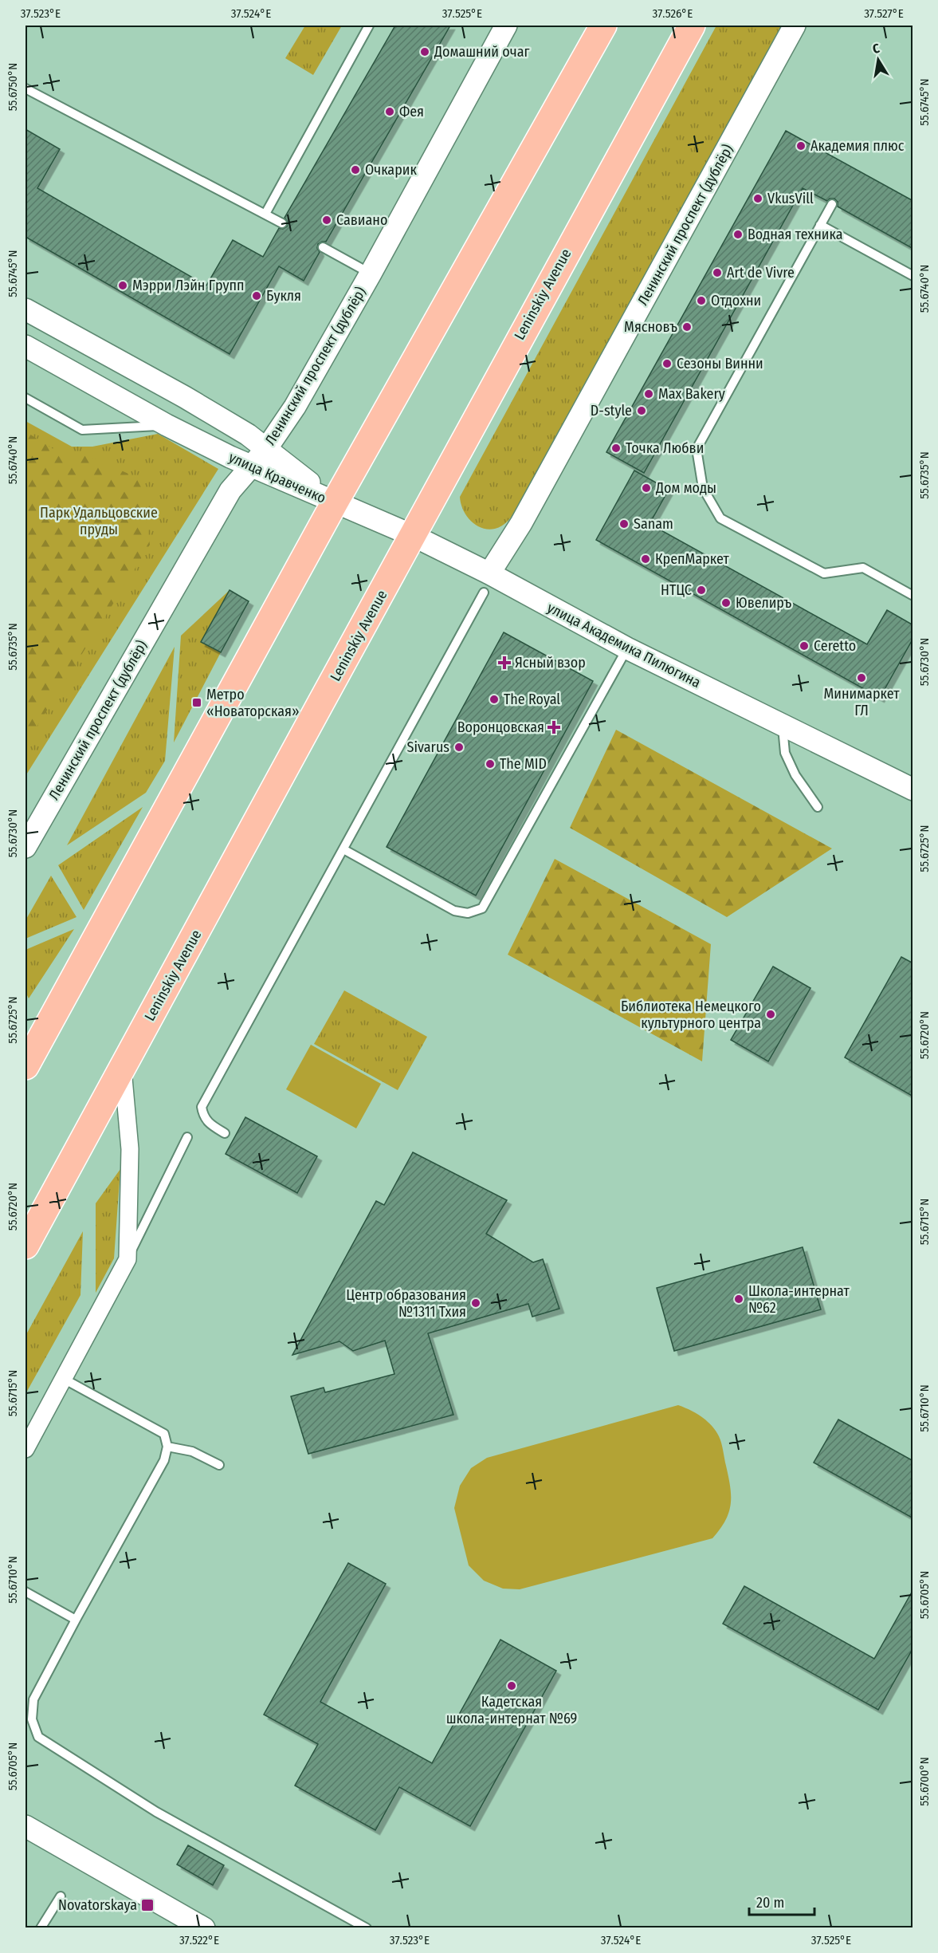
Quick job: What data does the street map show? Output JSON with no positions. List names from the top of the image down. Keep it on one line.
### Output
{"streets":{"main road":["Leninskiy Avenue"],"street":["Ленинский проспект (дублёр)","улица Кравченко","улица Академика Пилюгина"]},"crossings":[["Ленинский проспект (дублёр)","улица Кравченко"],["Ленинский проспект (дублёр)","улица Академика Пилюгина"],["Leninskiy Avenue","улица Академика Пилюгина"],["улица Кравченко","улица Академика Пилюгина"]],"parks":["Парк Удальцовские пруды"],"places":{"other":["Домашний очаг","Фея","Академия плюс","Очкарик","VkusVill","Савиано","Водная техника","Art de Vivre","Мэрри Лэйн Групп","Букля","Отдохни","Мясновъ","Сезоны Винни","Max Bakery","D-style","Точка Любви","Дом моды","Sanam","КрепМаркет","НТЦС","Ювелиръ","Ceretto","Минимаркет ГЛ","The Royal","Sivarus","The MID","Библиотека Немецкого культурного центра","Школа-интернат №62","Центр образования №1311 Тхия","Кадетская школа-интернат №69"],"health":["Ясный взор","Воронцовская"],"transit":["Метро «Новаторская»","Novatorskaya"]},"scale_bar":"20 m","north":"top","coordinates":["37.523°E","37.524°E","37.525°E","37.526°E","37.527°E","55.6750°N","55.6745°N","55.6740°N","55.6735°N","55.6730°N","55.6725°N","55.6720°N","55.6715°N","55.6710°N","55.6705°N","55.6700°N","37.522°E"]}
